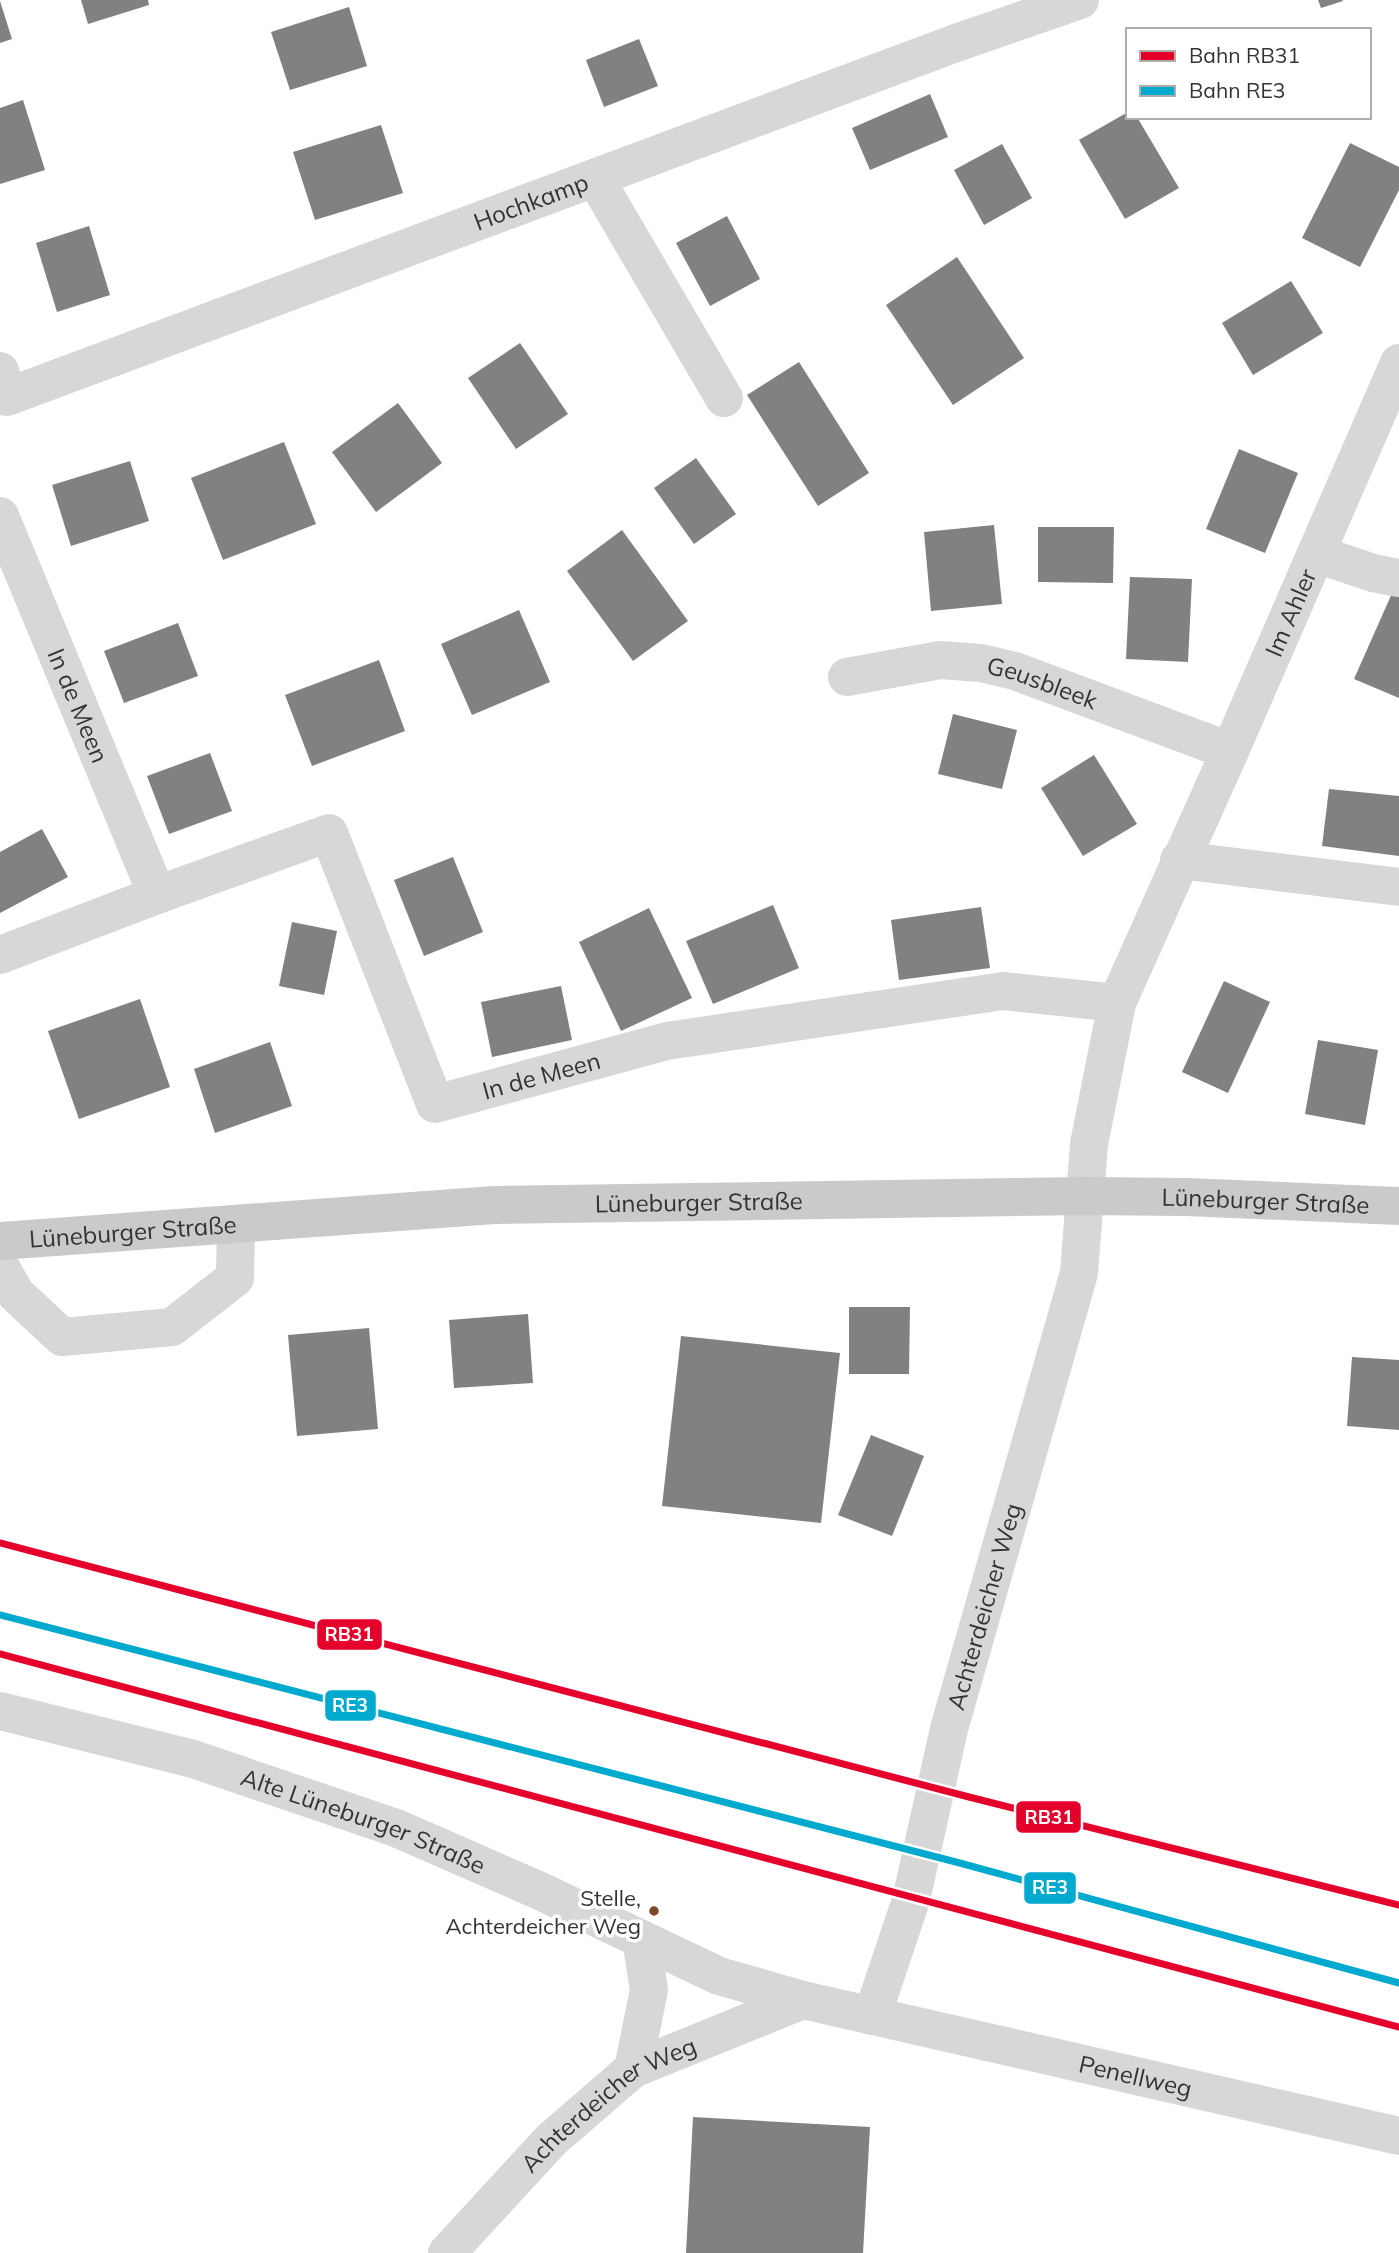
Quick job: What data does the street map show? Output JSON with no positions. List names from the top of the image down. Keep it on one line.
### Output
{"streets":{"main road":["Lüneburger Straße"],"street":["Hochkamp","Im Ahler","Geusbleek","In de Meen","Achterdeicher Weg","Alte Lüneburger Straße","Penellweg"]},"crossings":[["Im Ahler","Geusbleek"],["Im Ahler","In de Meen"],["Im Ahler","Lüneburger Straße"],["Im Ahler","Achterdeicher Weg"],["Lüneburger Straße","Achterdeicher Weg"],["Achterdeicher Weg","Alte Lüneburger Straße"],["Achterdeicher Weg","Penellweg"],["Alte Lüneburger Straße","Penellweg"]],"places":["Stelle, Achterdeicher Weg"],"lines":["rail line RB31","rail line RE3"],"legend":["Bahn RB31","Bahn RE3"]}
